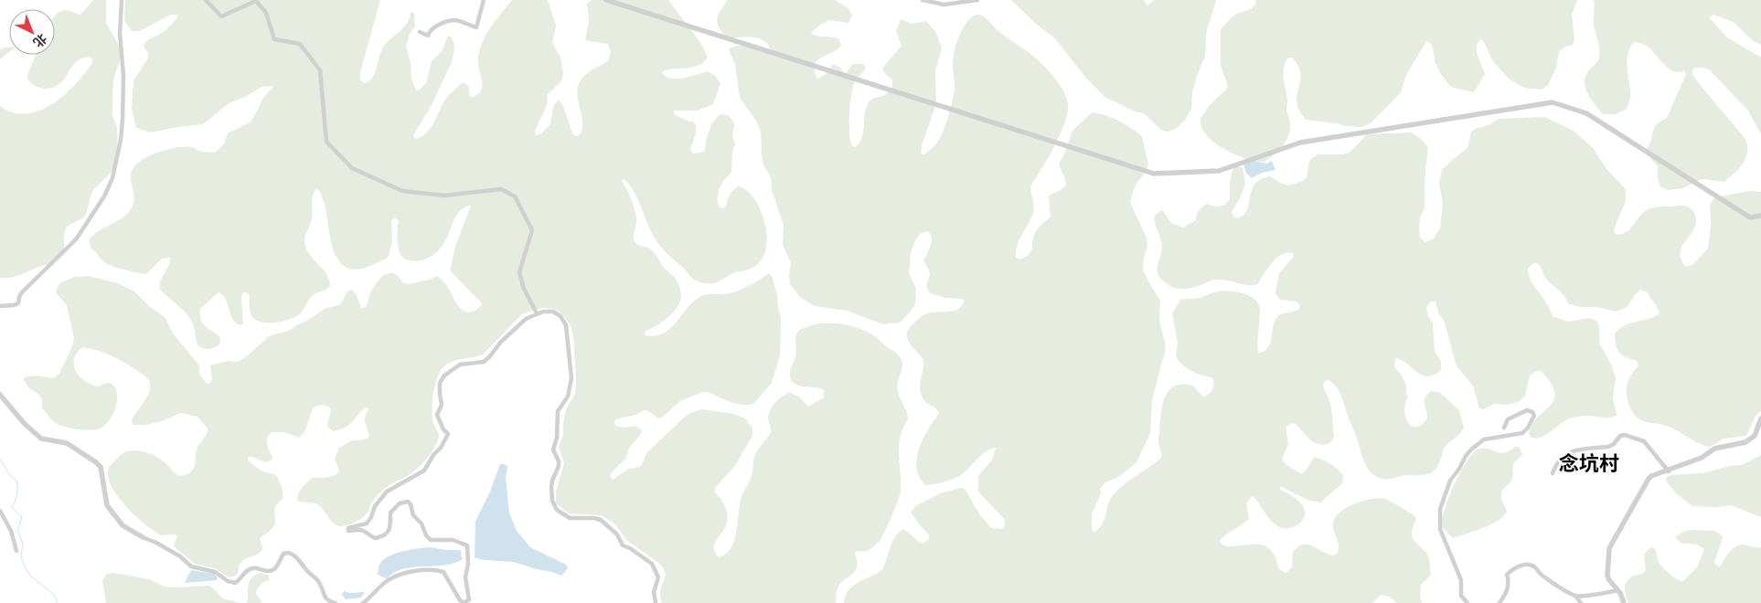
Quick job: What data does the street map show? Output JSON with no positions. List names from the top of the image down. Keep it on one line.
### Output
{"districts":["念坑村"],"north":"bottom right"}
